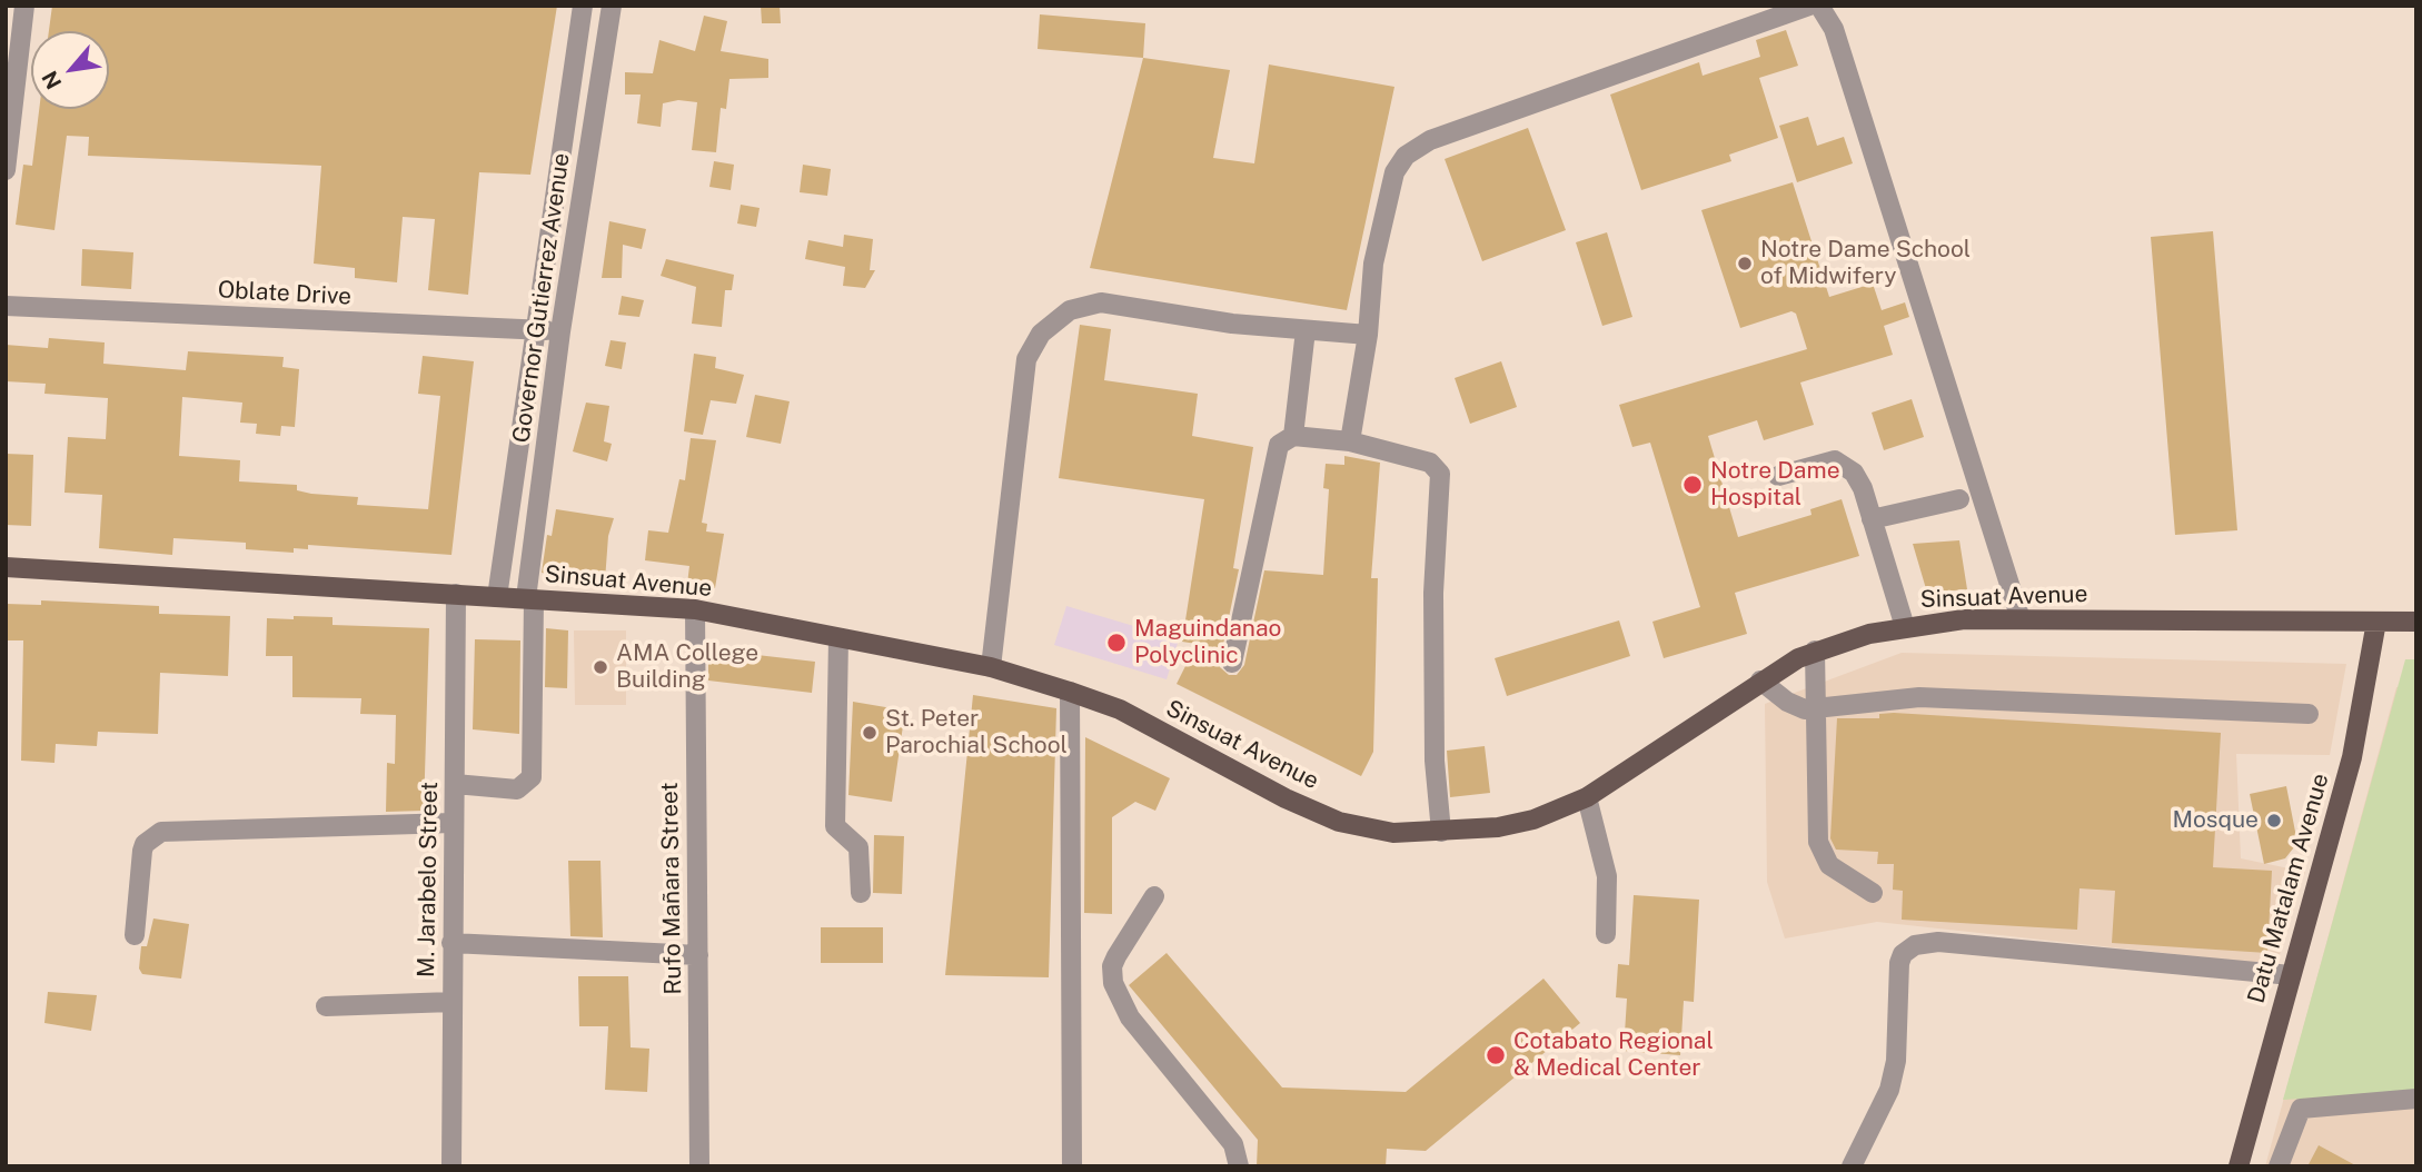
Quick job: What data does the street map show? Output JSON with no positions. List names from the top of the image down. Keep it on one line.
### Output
{"streets":{"main road":["Sinsuat Avenue","Datu Matalam Avenue"],"street":["Oblate Drive","Governor Gutierrez Avenue","M. Jarabelo Street","Rufo Mañara Street"]},"crossings":[["Oblate Drive","Governor Gutierrez Avenue"],["Governor Gutierrez Avenue","Sinsuat Avenue"],["Governor Gutierrez Avenue","M. Jarabelo Street"],["Sinsuat Avenue","M. Jarabelo Street"],["Sinsuat Avenue","Rufo Mañara Street"],["Sinsuat Avenue","Datu Matalam Avenue"]],"places":["Notre Dame School of Midwifery","Notre Dame Hospital","Maguindanao Polyclinic","AMA College Building","St. Peter Parochial School","Mosque","Cotabato Regional & Medical Center"],"north":"bottom left"}
